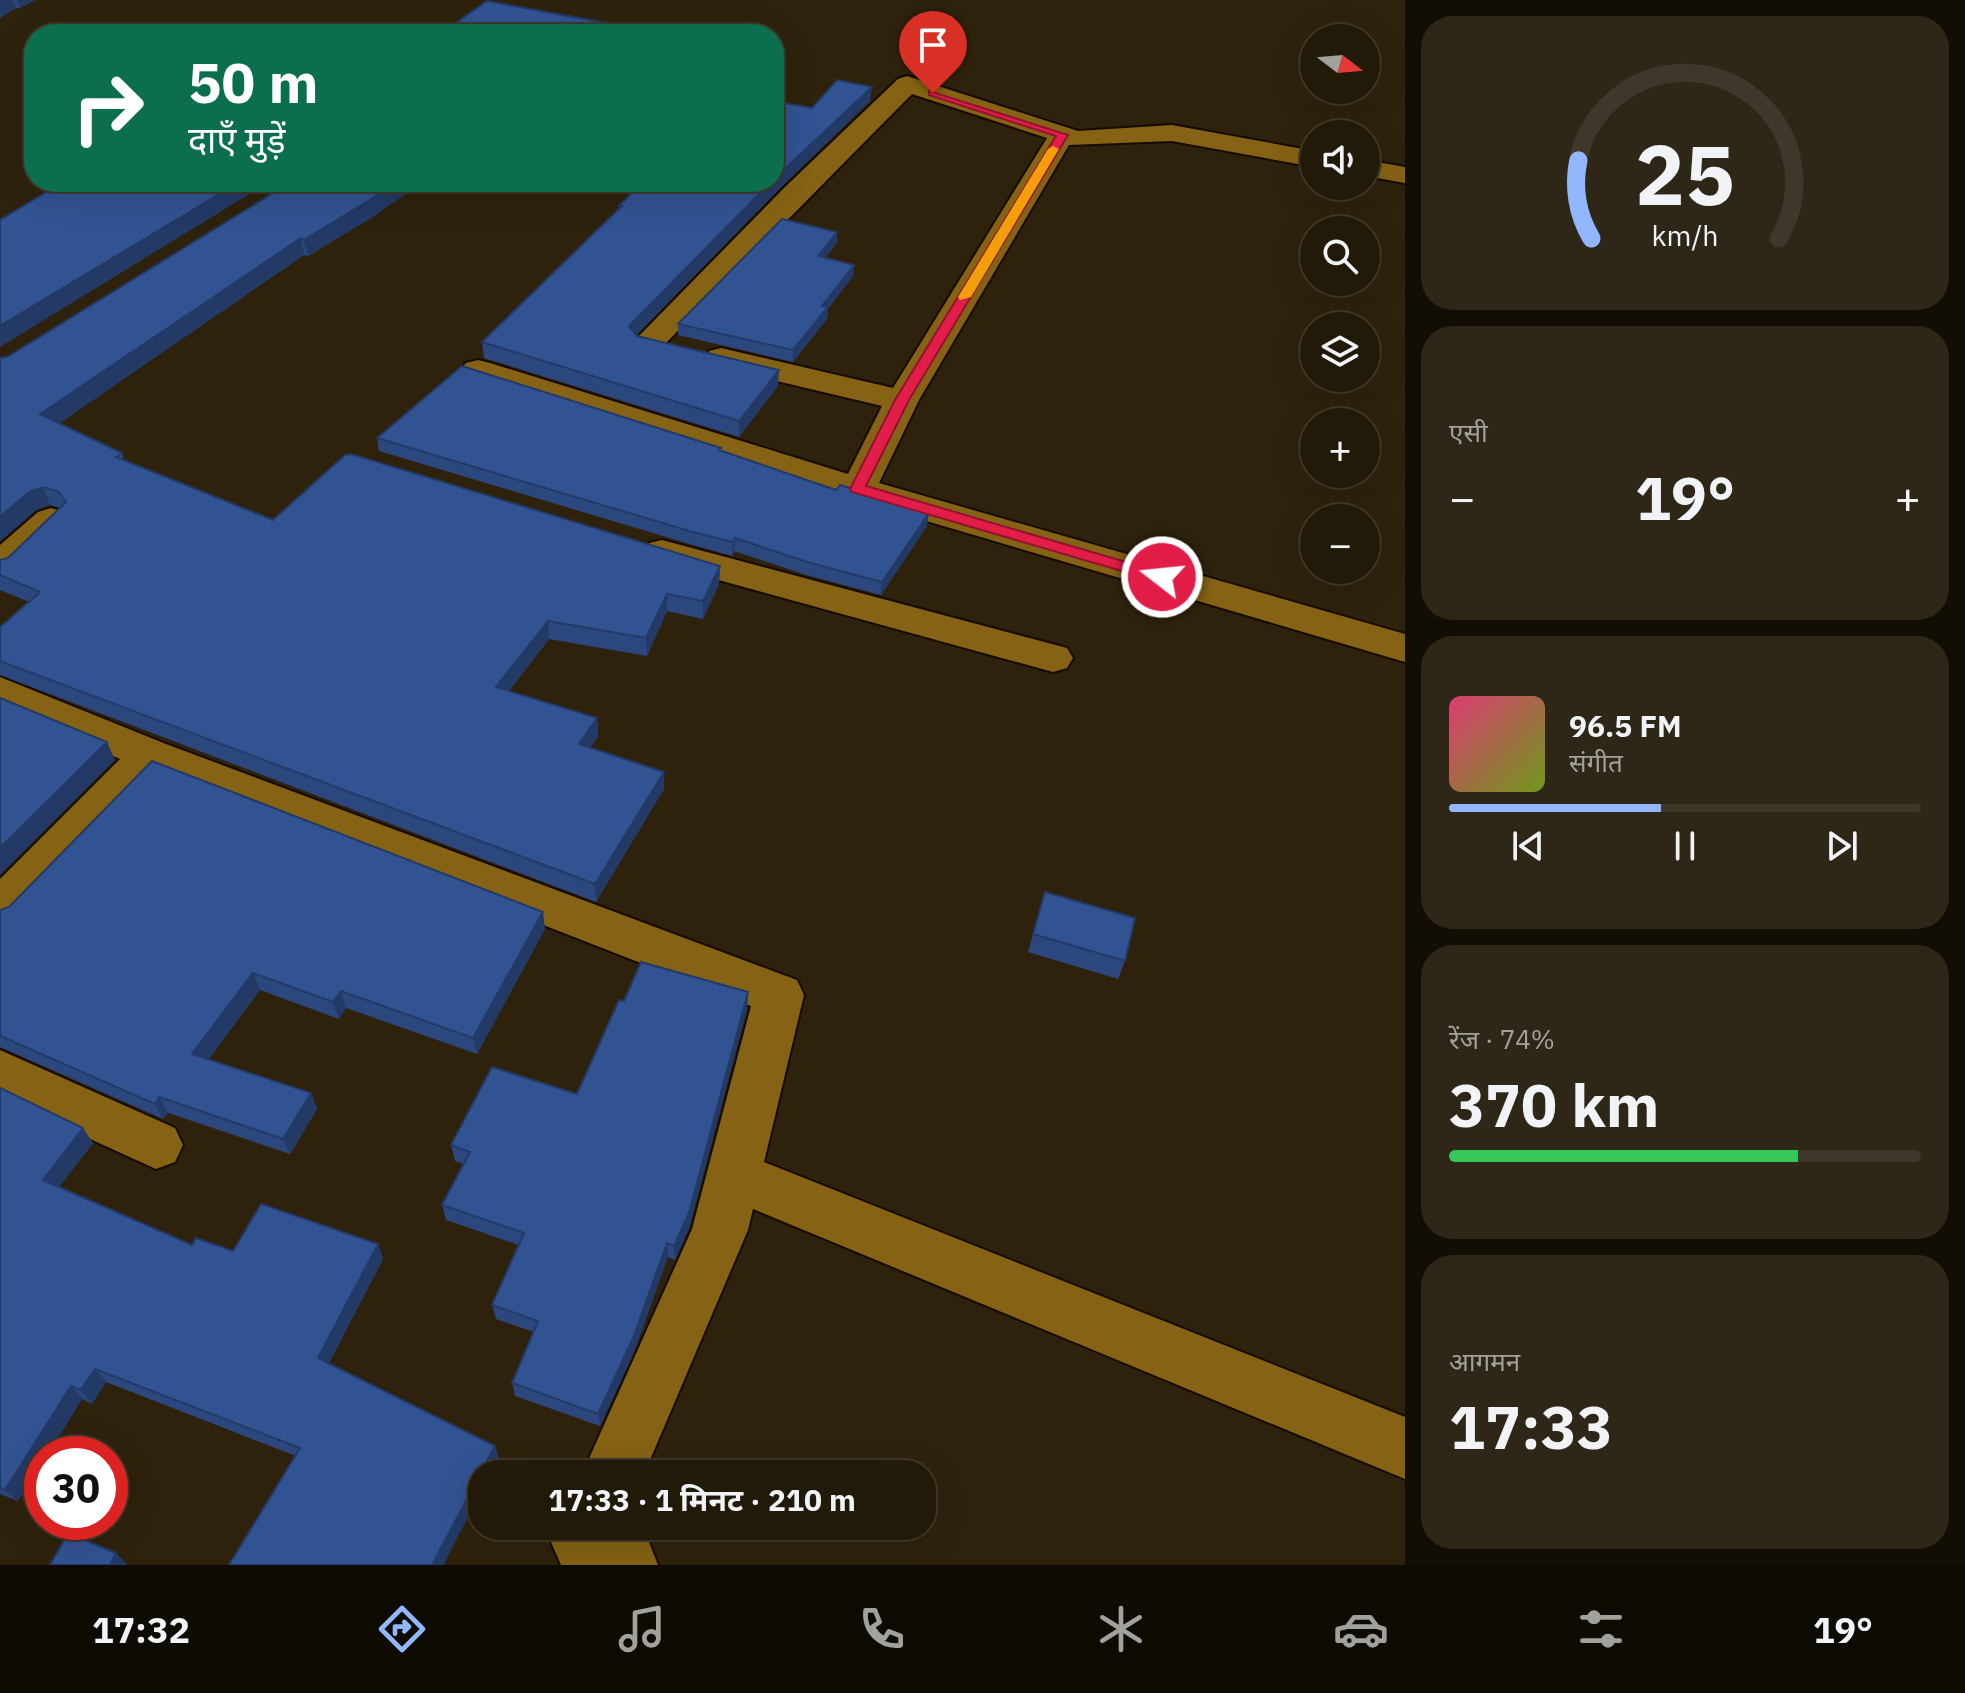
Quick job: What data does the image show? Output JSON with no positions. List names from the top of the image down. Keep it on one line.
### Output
{"north":"right","page":{"map_buttons":["+","−"],"turn":["50 m","दाएँ मुड़ें"],"tile":["एसी",["रेंज · 74%","370 km"],["आगमन","17:33"]],"heat":["−","19°","+"],"song":["96.5 FM","संगीत"],"limit":"30","trip":"17:33 · 1 मिनट · 210 m","tabs":["17:32","19°"],"gauge":["25","km/h"]}}
